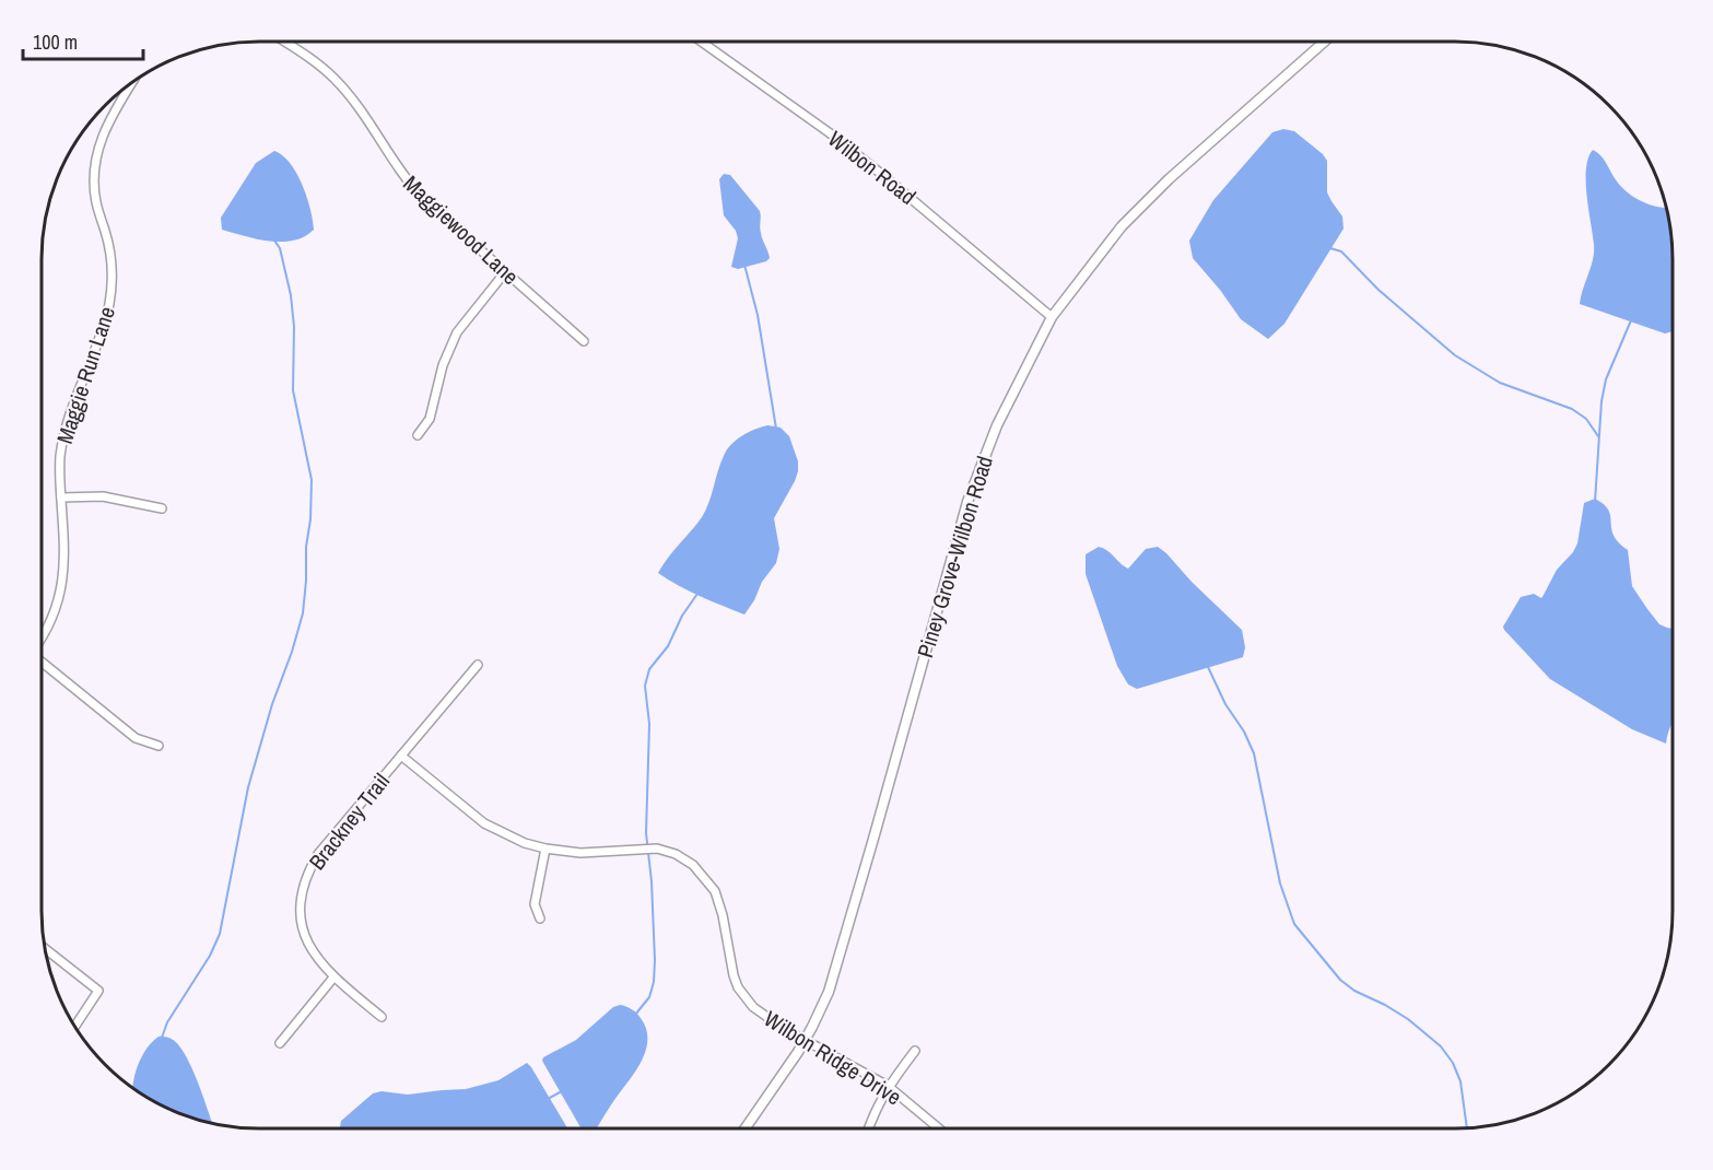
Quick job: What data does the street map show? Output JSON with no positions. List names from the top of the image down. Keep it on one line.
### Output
{"streets":{"street":["Wilbon Road","Maggiewood Lane","Maggie Run Lane","Piney Grove-Wilbon Road","Brackney Trail","Wilbon Ridge Drive"]},"crossings":[["Wilbon Road","Piney Grove-Wilbon Road"],["Piney Grove-Wilbon Road","Wilbon Ridge Drive"],["Brackney Trail","Wilbon Ridge Drive"]],"scale_bar":"100 m"}
